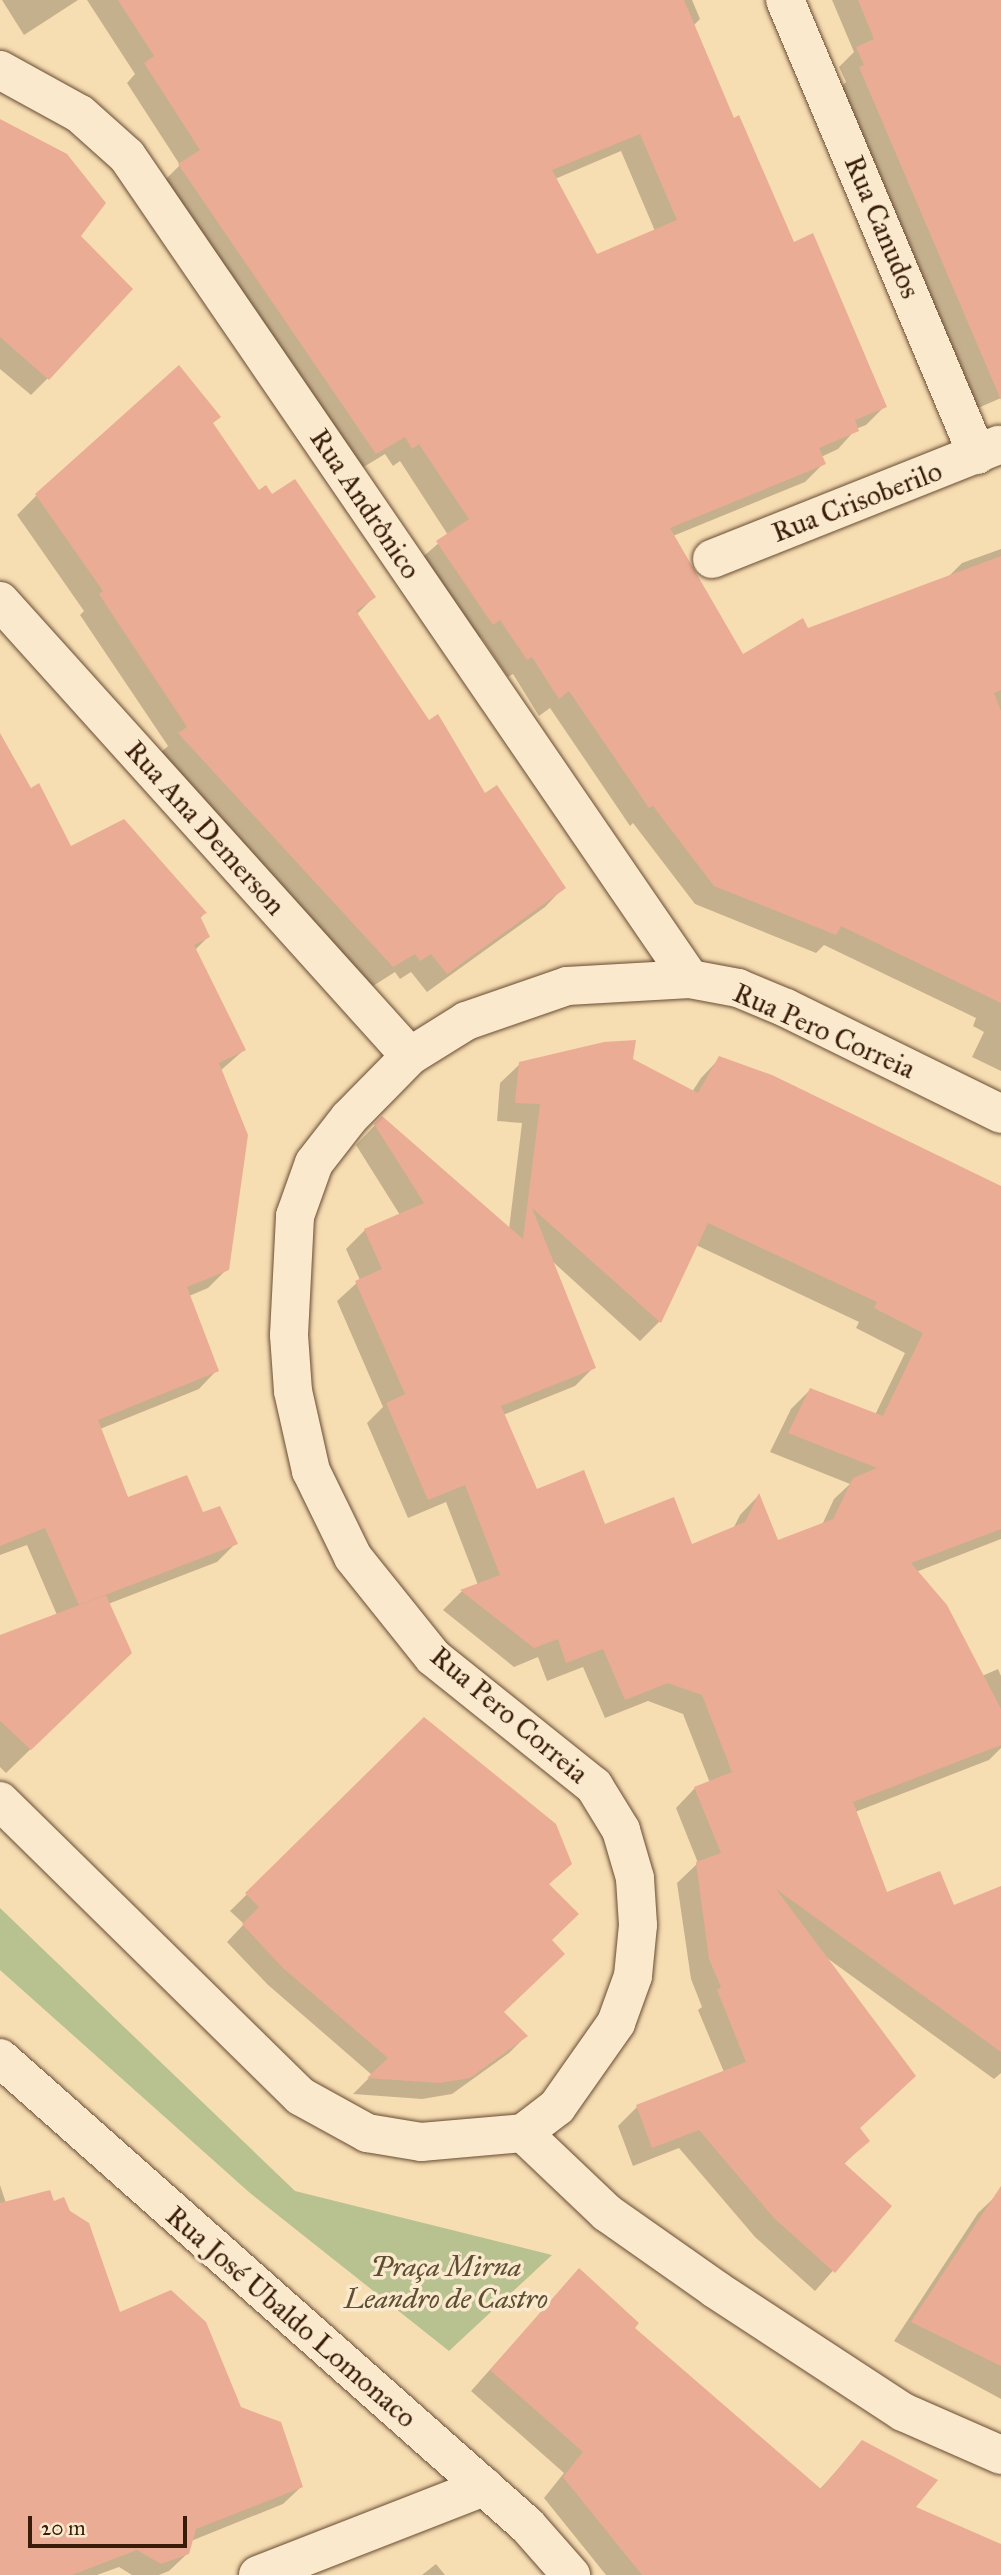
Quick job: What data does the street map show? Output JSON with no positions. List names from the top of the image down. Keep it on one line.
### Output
{"streets":{"street":["Rua Canudos","Rua Crisoberilo","Rua Andrônico","Rua Ana Demerson","Rua Pero Correia","Rua José Ubaldo Lomonaco"]},"crossings":[["Rua Canudos","Rua Crisoberilo"],["Rua Andrônico","Rua Pero Correia"],["Rua Ana Demerson","Rua Pero Correia"]],"parks":["Praça Mirna Leandro de Castro"],"scale_bar":"20 m"}
